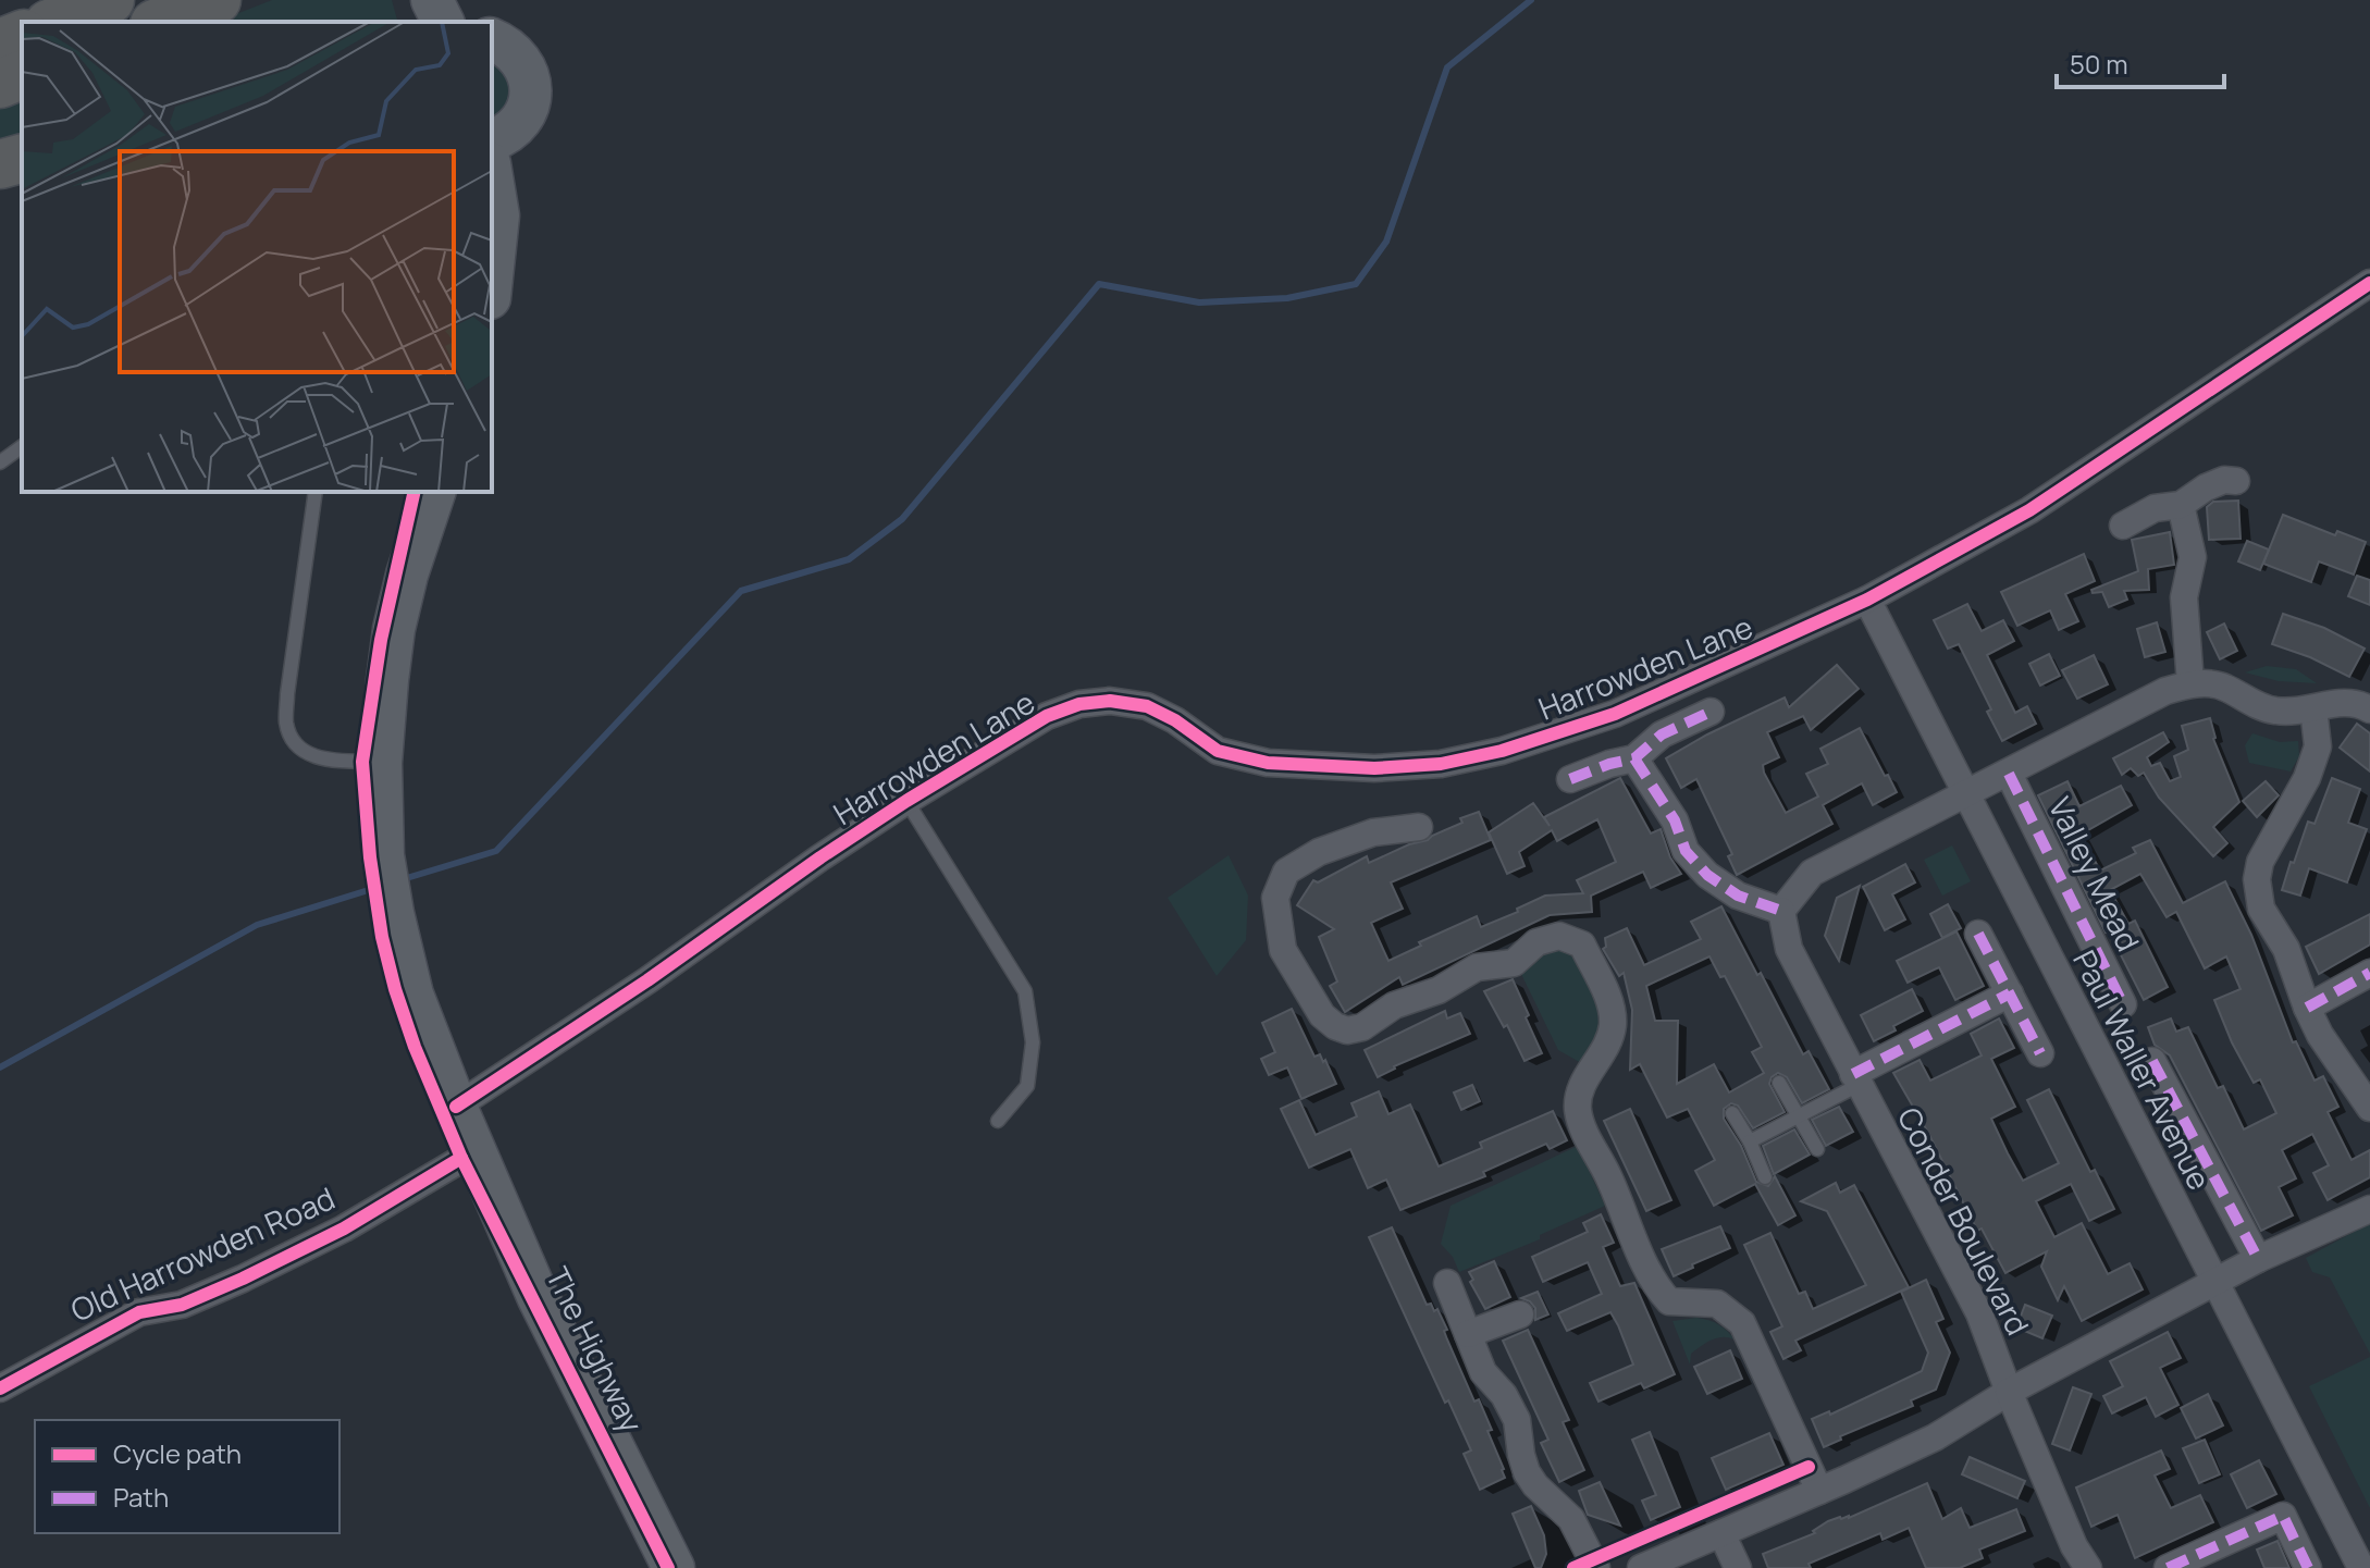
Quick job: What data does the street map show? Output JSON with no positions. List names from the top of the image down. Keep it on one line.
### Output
{"streets":{"main road":["The Highway"],"street":["Harrowden Lane","Valley Mead","Paul Waller Avenue","Conder Boulevard","Old Harrowden Road"]},"crossings":[["Harrowden Lane","Paul Waller Avenue"],["Harrowden Lane","The Highway"],["Old Harrowden Road","The Highway"]],"legend":["Cycle path","Path"],"scale_bar":"50 m"}
